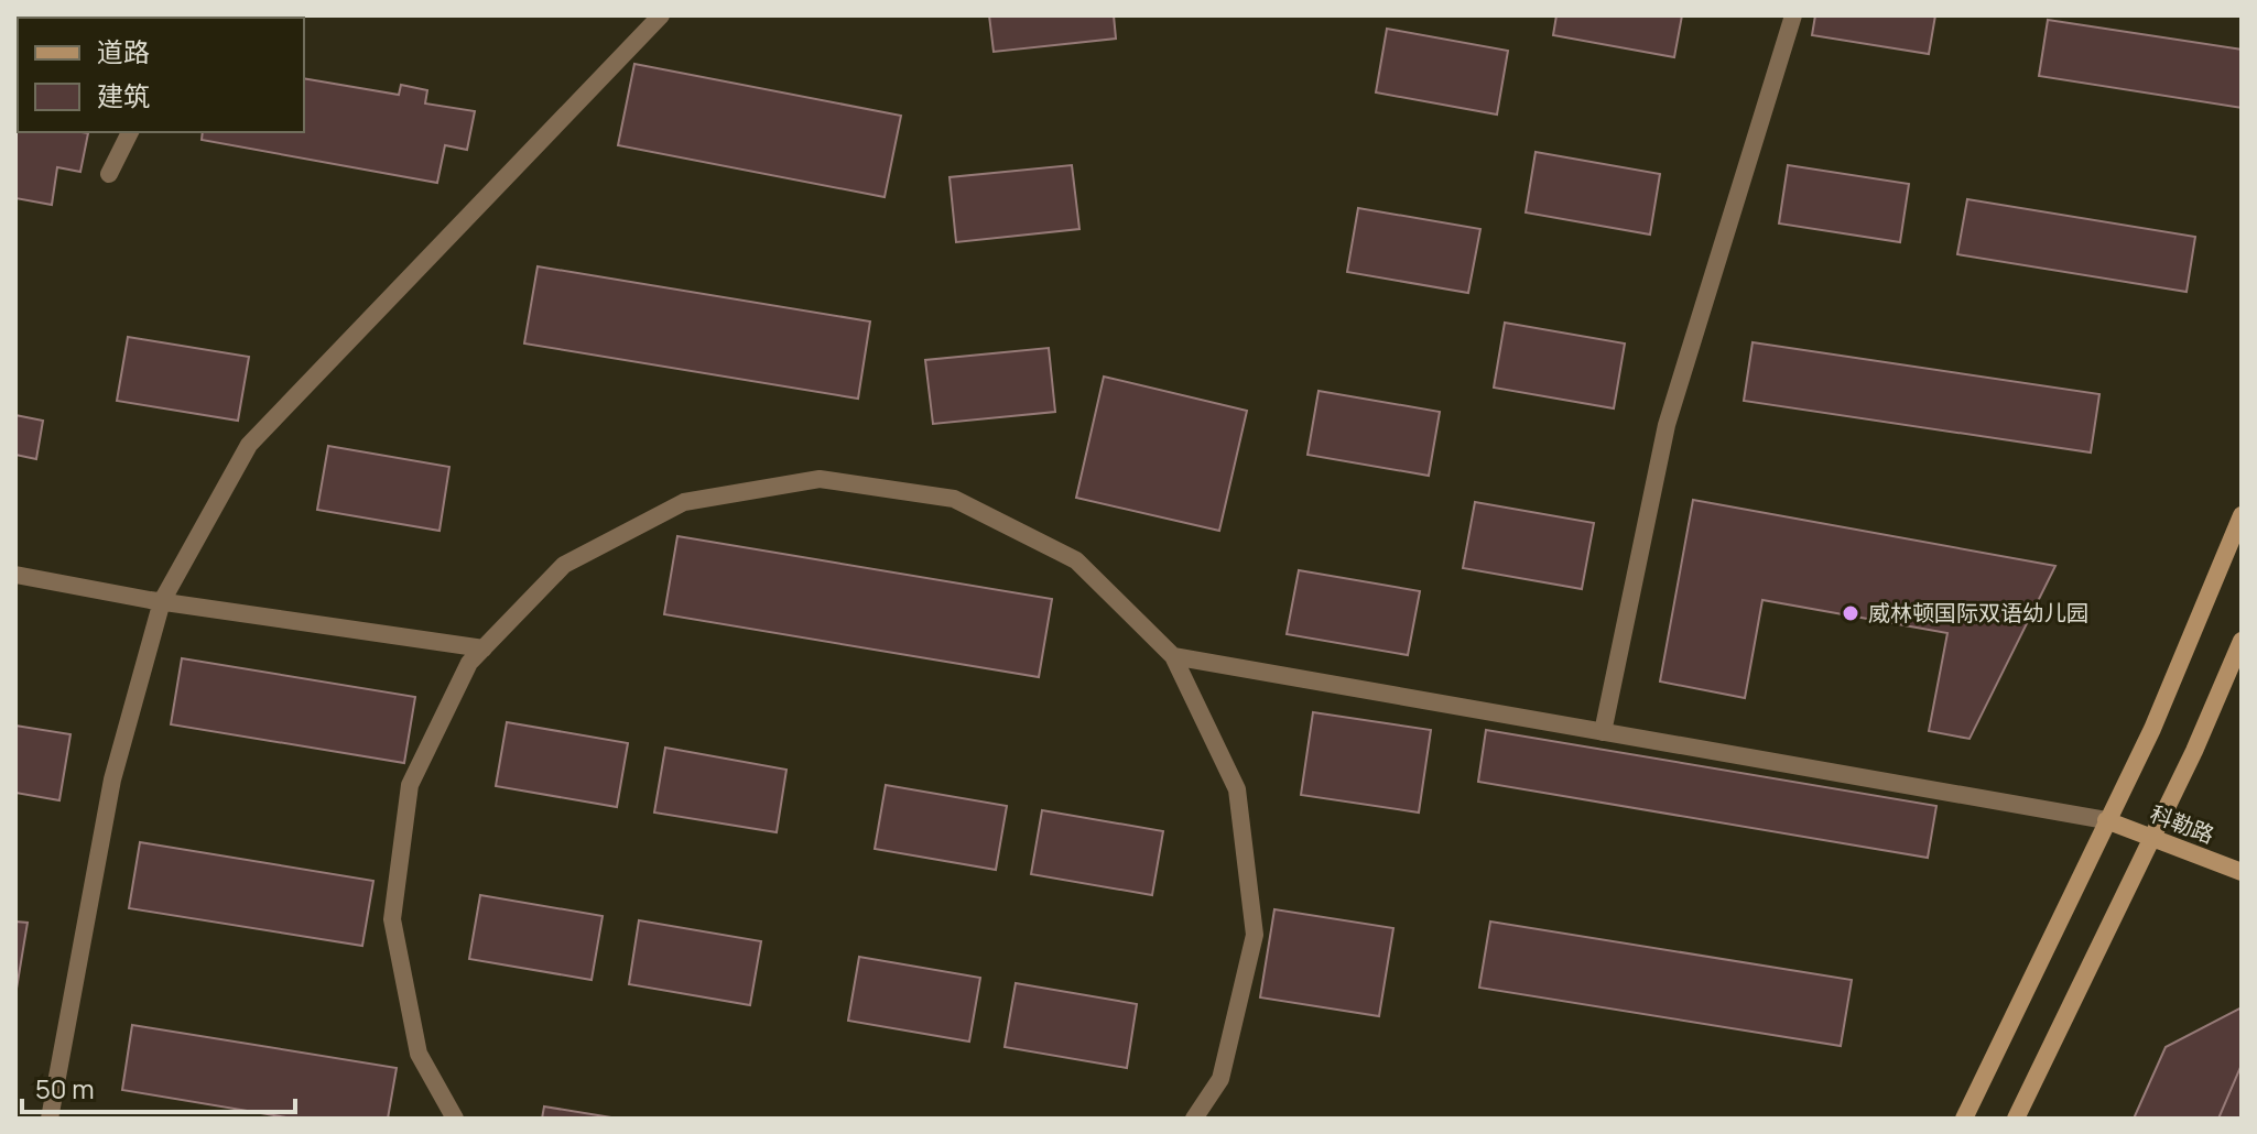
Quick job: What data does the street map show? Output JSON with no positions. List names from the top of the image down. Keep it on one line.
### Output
{"streets":{"street":["科勒路"]},"places":["威林顿国际双语幼儿园"],"legend":["道路","建筑"],"scale_bar":"50 m"}
